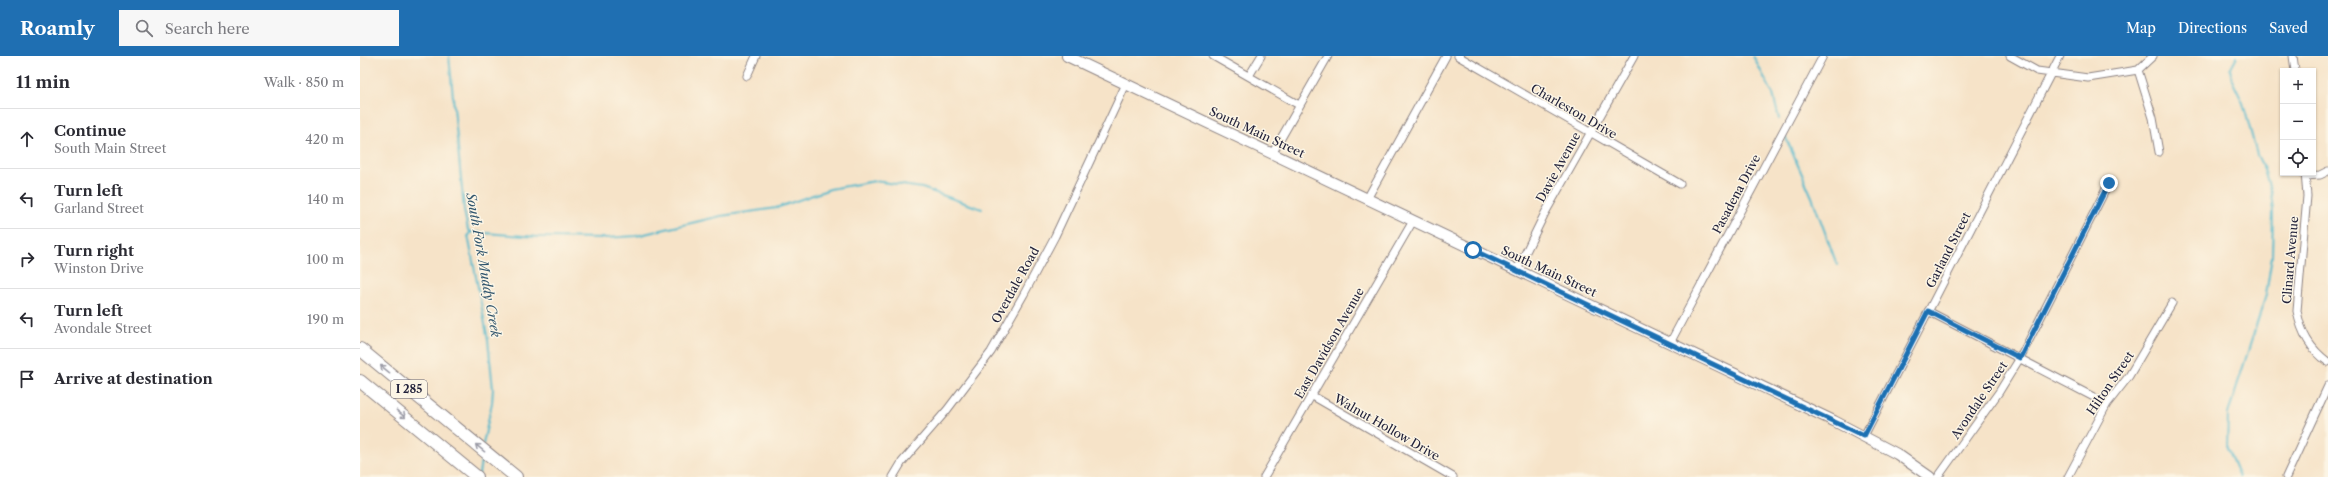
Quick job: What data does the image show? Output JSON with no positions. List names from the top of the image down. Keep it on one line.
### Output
{"streets":{"highway":["I 285"],"main road":["South Main Street"],"street":["Charleston Drive","Davie Avenue","Pasadena Drive","Garland Street","Clinard Avenue","Overdale Road","East Davidson Avenue","Hilton Street","Avondale Street","Walnut Hollow Drive"]},"crossings":[["Charleston Drive","Davie Avenue"],["South Main Street","Davie Avenue"],["South Main Street","Pasadena Drive"],["South Main Street","Garland Street"],["South Main Street","Overdale Road"],["South Main Street","East Davidson Avenue"],["East Davidson Avenue","Walnut Hollow Drive"]],"water":["South Fork Muddy Creek"],"page":{"header":"Roamly","search":"Search here","nav":["Map","Directions","Saved"],"heading":["11 min","Walk · 850 m"],"map_buttons":["+","−"],"list":[["Continue","South Main Street","420 m"],["Turn left","Garland Street","140 m"],["Turn right","Winston Drive","100 m"],["Turn left","Avondale Street","190 m"],"Arrive at destination"]}}
